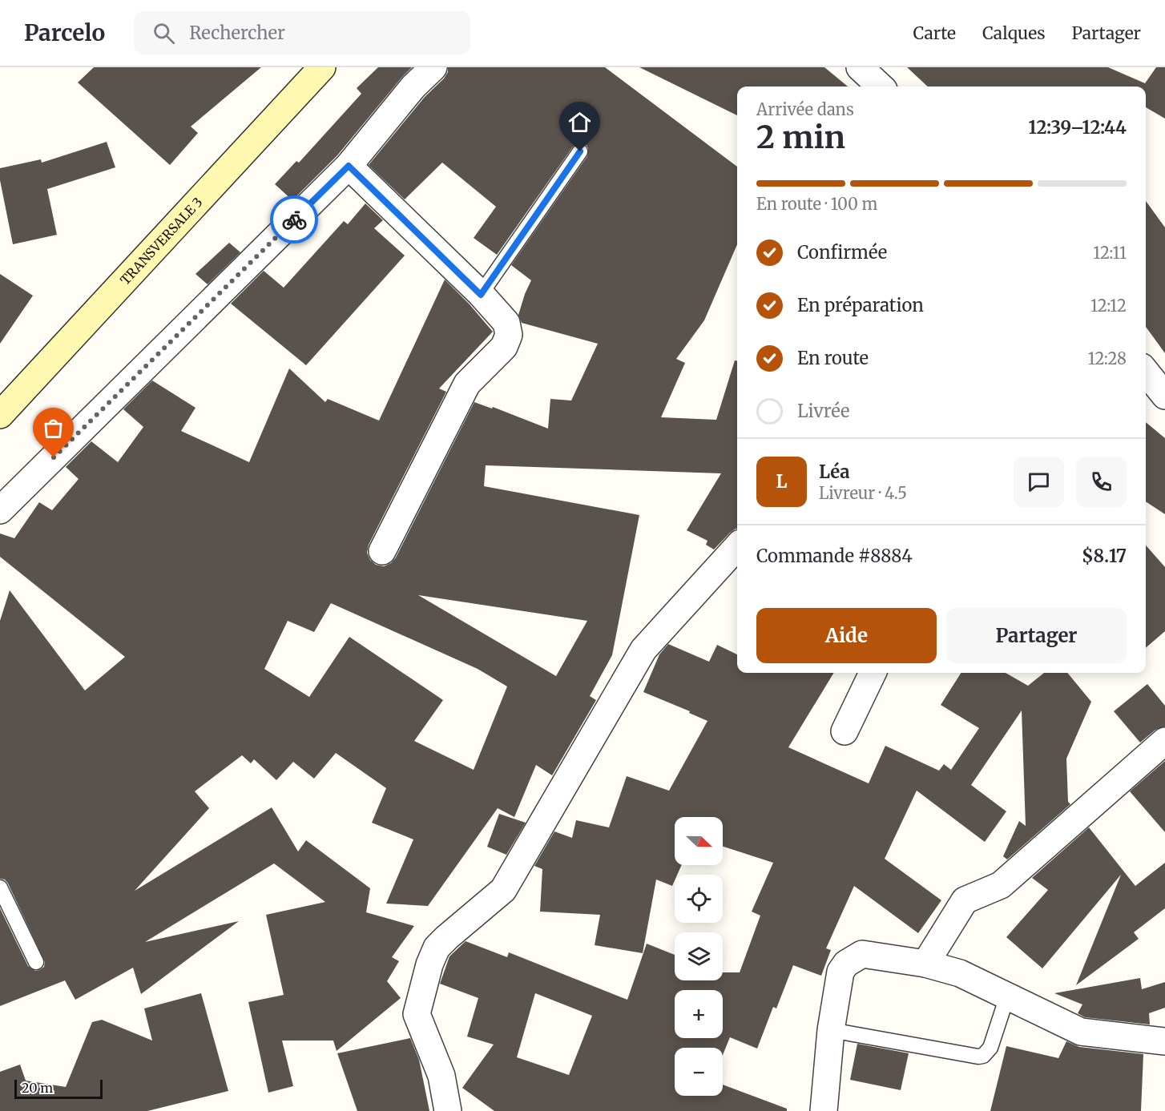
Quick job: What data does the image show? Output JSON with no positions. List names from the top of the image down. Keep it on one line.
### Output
{"streets":{"main road":["TRANSVERSALE 3"]},"scale_bar":"20 m","north":"right","page":{"header":"Parcelo","search":"Rechercher","nav":["Carte","Calques","Partager"],"heading":["2 min","Arrivée dans","12:39–12:44"],"panel":["Léa","Livreur · 4.5","Commande #8884","$8.17"],"bar":"En route · 100 m","list":[["Confirmée","12:11"],["En préparation","12:12"],["En route","12:28"],"Livrée"],"round":"L","buttons":["Aide","Partager"],"map_buttons":["+","−"],"scale":"20 m"}}
